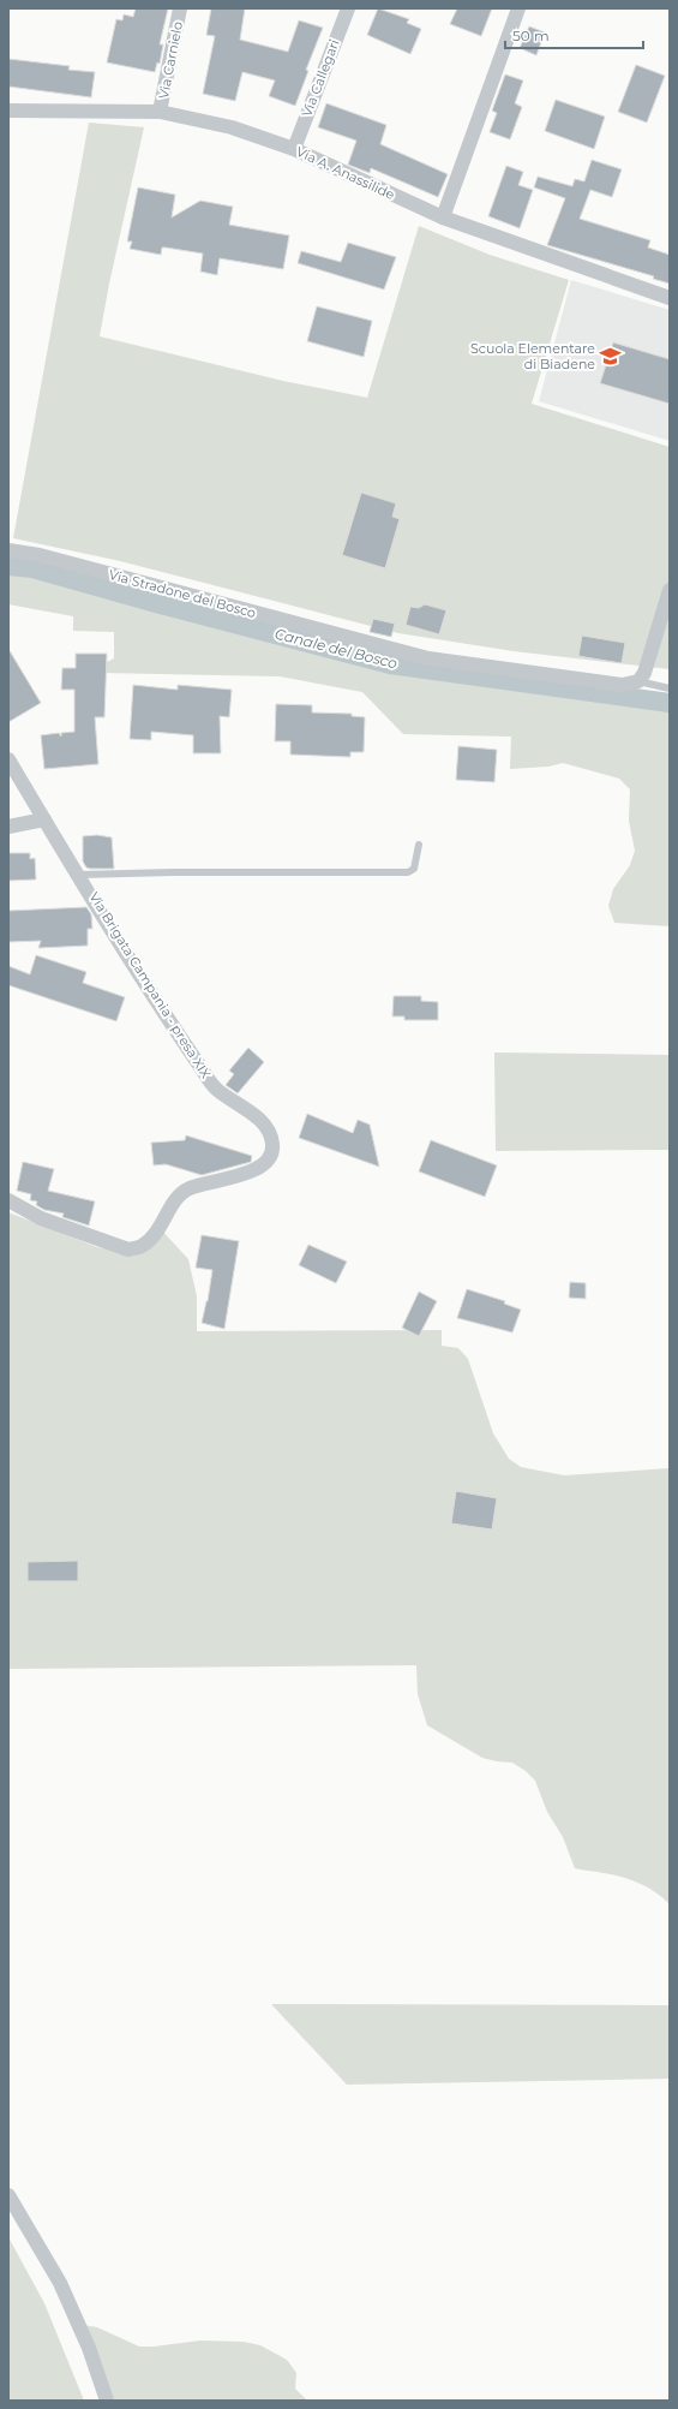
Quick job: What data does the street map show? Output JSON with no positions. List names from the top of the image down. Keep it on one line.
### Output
{"streets":{"street":["Via Carnielo","Via Callegari","Via A. Anassilide","Via Stradone del Bosco","Via Brigata Campania - presa XIX"]},"crossings":[["Via Carnielo","Via A. Anassilide"],["Via Callegari","Via A. Anassilide"]],"water":["Canale del Bosco"],"places":{"school or university":["Scuola Elementare di Biadene"]},"scale_bar":"50 m"}
